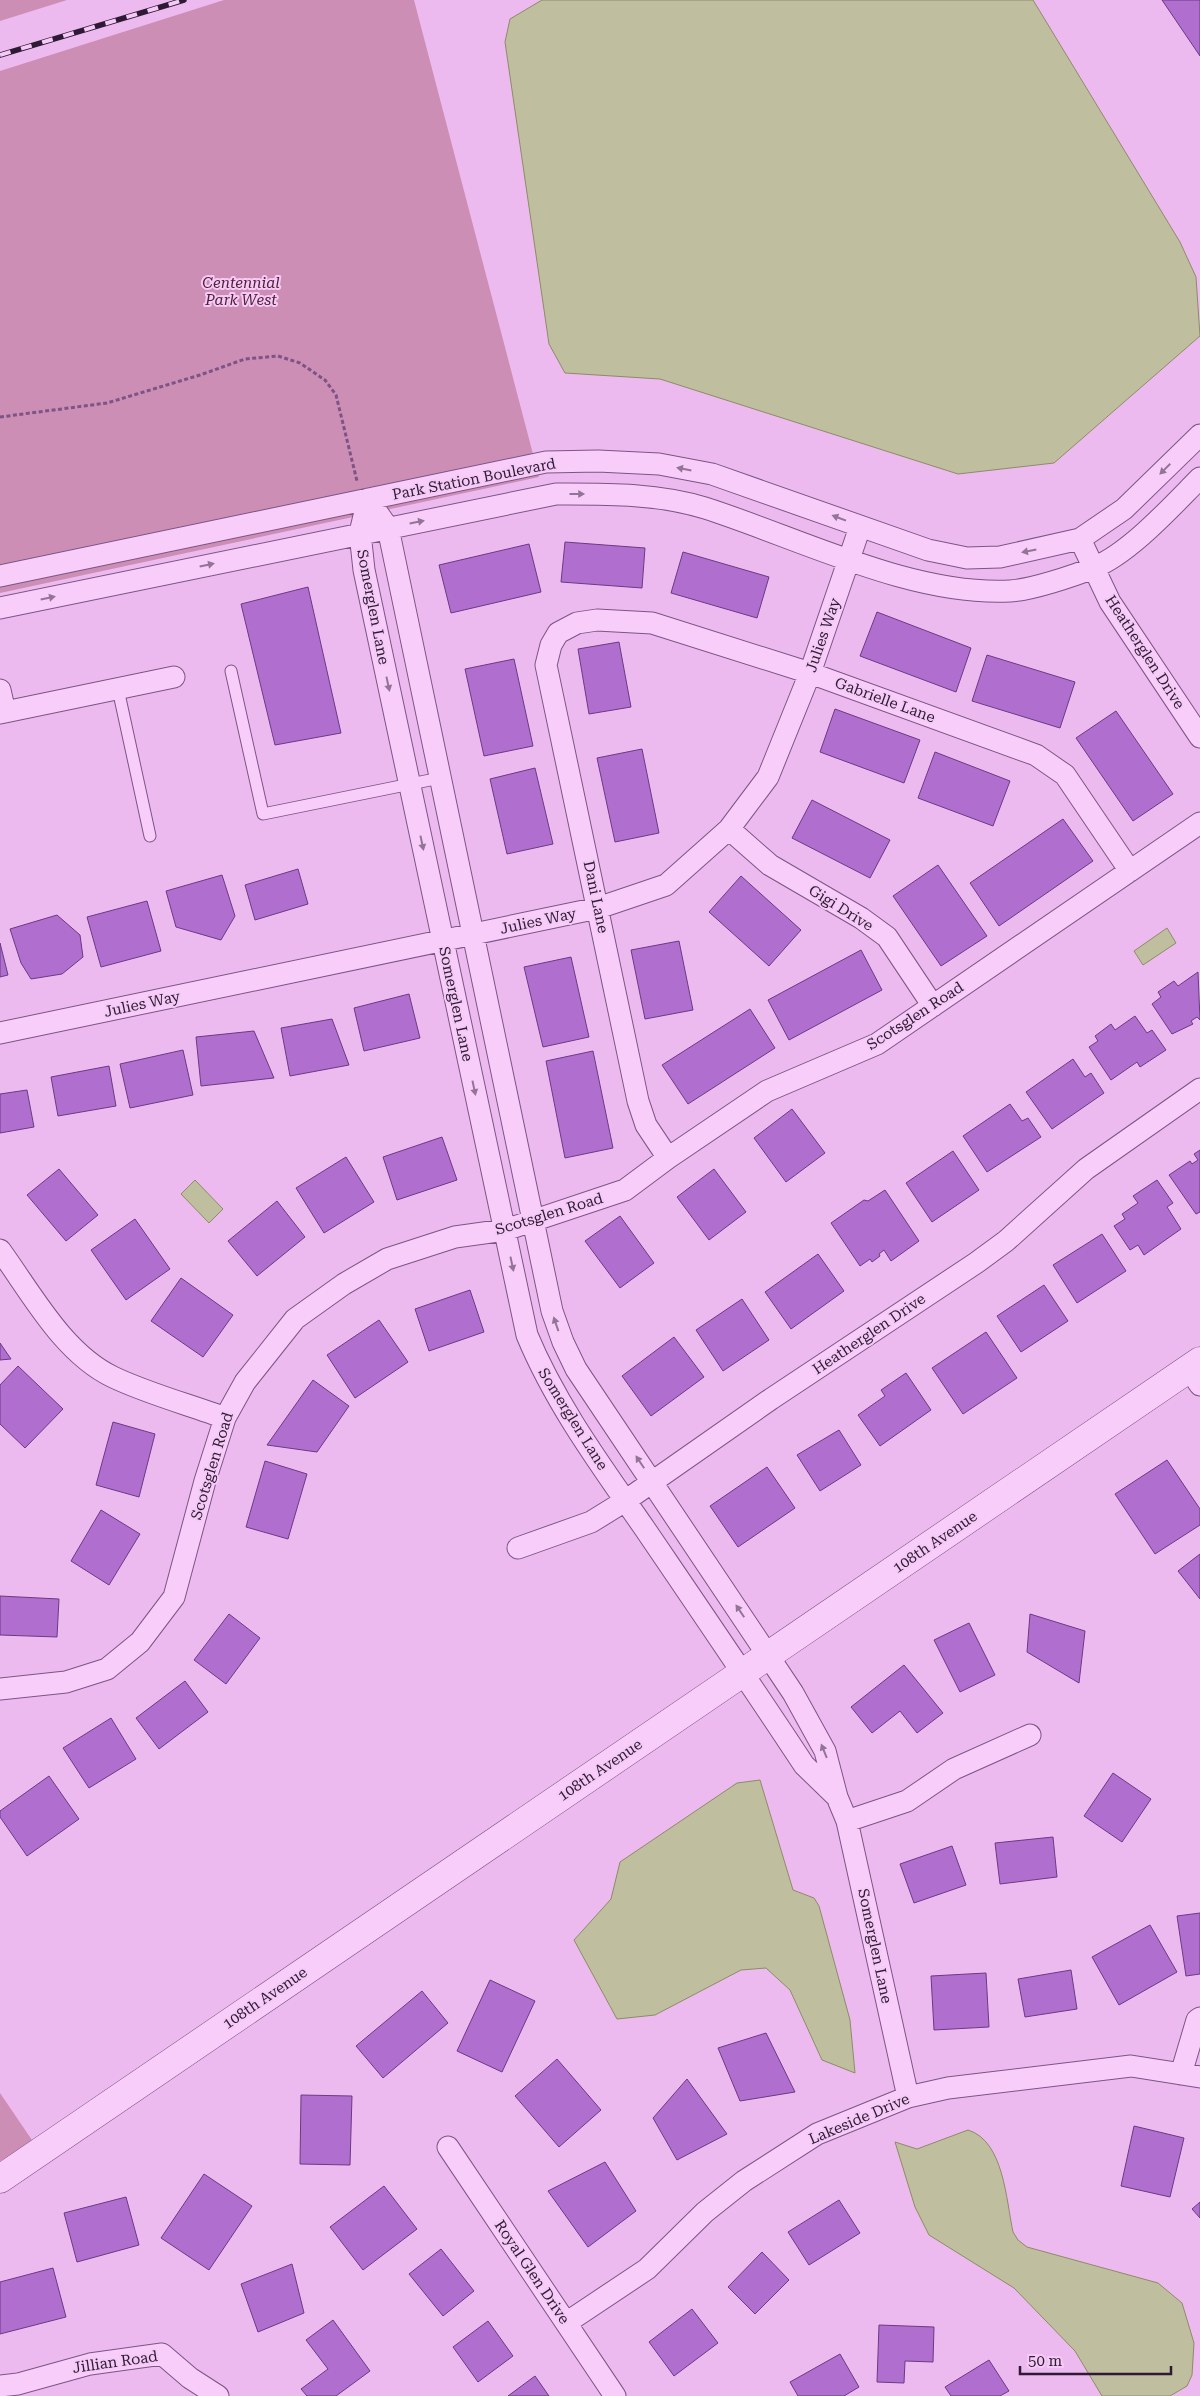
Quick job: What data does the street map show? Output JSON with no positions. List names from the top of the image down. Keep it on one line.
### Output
{"streets":{"street":["Park Station Boulevard","Somerglen Lane","Julies Way","Heatherglen Drive","Gabrielle Lane","Dani Lane","Gigi Drive","Scotsglen Road","108th Avenue","Lakeside Drive","Royal Glen Drive","Jillian Road"]},"crossings":[["Park Station Boulevard","Somerglen Lane"],["Park Station Boulevard","Julies Way"],["Park Station Boulevard","Heatherglen Drive"],["Somerglen Lane","Julies Way"],["Somerglen Lane","Heatherglen Drive"],["Somerglen Lane","Scotsglen Road"],["Somerglen Lane","108th Avenue"],["Somerglen Lane","Lakeside Drive"],["Julies Way","Gabrielle Lane"],["Julies Way","Dani Lane"],["Julies Way","Gigi Drive"],["Gabrielle Lane","Dani Lane"],["Gabrielle Lane","Scotsglen Road"],["Dani Lane","Scotsglen Road"],["Gigi Drive","Scotsglen Road"],["Lakeside Drive","Royal Glen Drive"]],"parks":["Centennial Park West"],"scale_bar":"50 m"}
